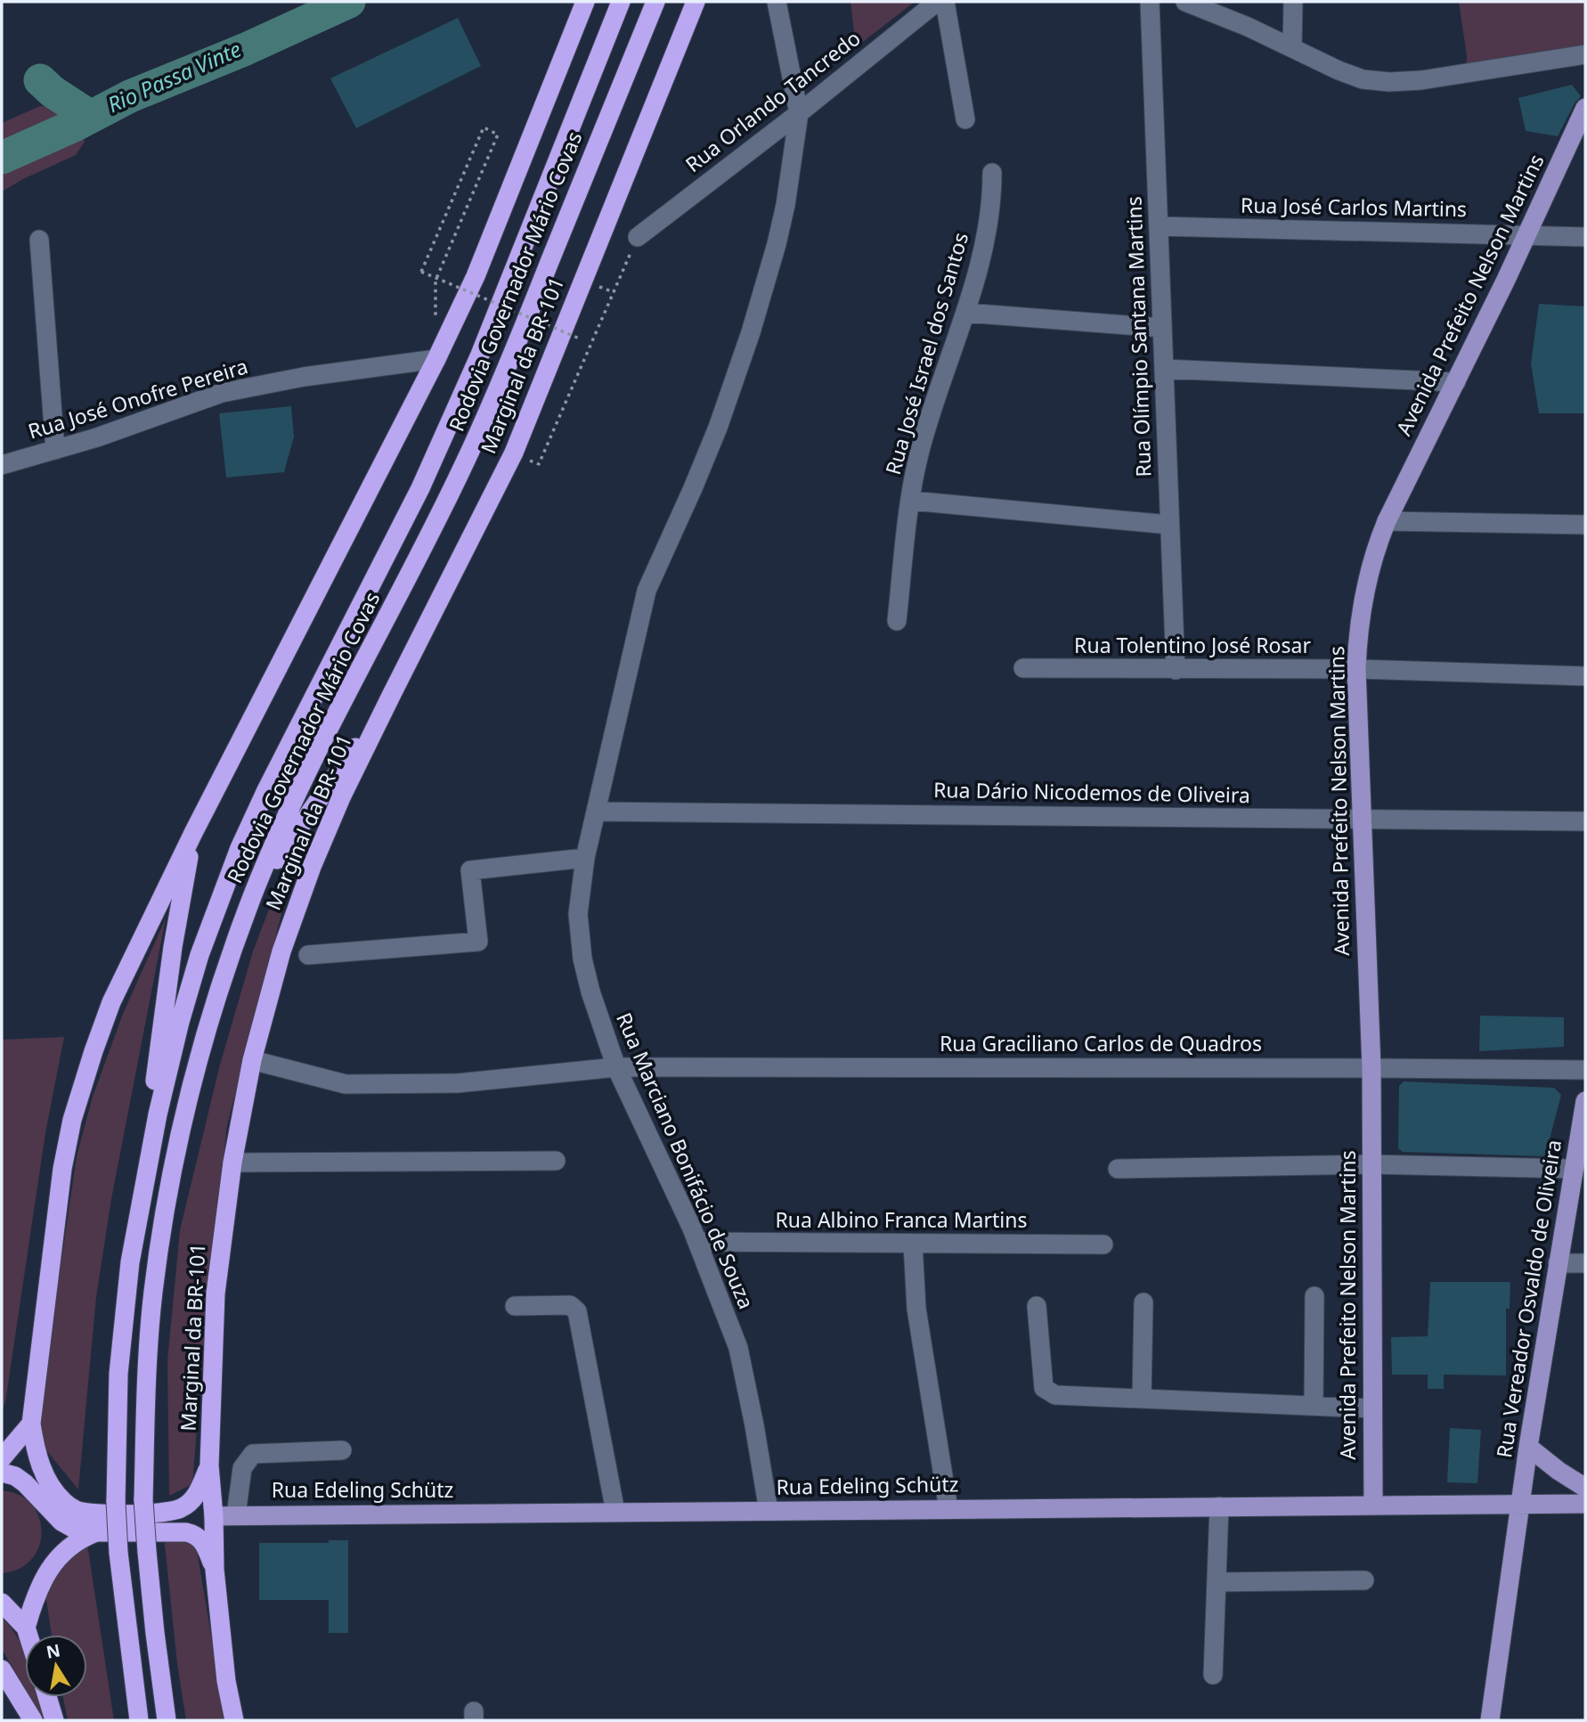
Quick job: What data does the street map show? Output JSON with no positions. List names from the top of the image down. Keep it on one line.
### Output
{"streets":{"highway":["Rodovia Governador Mário Covas","Marginal da BR-101"],"main road":["Avenida Prefeito Nelson Martins","Rua Vereador Osvaldo de Oliveira","Rua Edeling Schütz"],"street":["Rua Orlando Tancredo","Rua José Carlos Martins","Rua Olímpio Santana Martins","Rua José Israel dos Santos","Rua José Onofre Pereira","Rua Tolentino José Rosar","Rua Dário Nicodemos de Oliveira","Rua Graciliano Carlos de Quadros","Rua Marciano Bonifácio de Souza","Rua Albino Franca Martins"]},"crossings":[["Rua Orlando Tancredo","Rua Marciano Bonifácio de Souza"],["Rua José Carlos Martins","Avenida Prefeito Nelson Martins"],["Rua José Carlos Martins","Rua Olímpio Santana Martins"],["Avenida Prefeito Nelson Martins","Rua Tolentino José Rosar"],["Avenida Prefeito Nelson Martins","Rua Dário Nicodemos de Oliveira"],["Avenida Prefeito Nelson Martins","Rua Graciliano Carlos de Quadros"],["Avenida Prefeito Nelson Martins","Rua Edeling Schütz"],["Rua Olímpio Santana Martins","Rua Tolentino José Rosar"],["Marginal da BR-101","Rua Graciliano Carlos de Quadros"],["Marginal da BR-101","Rua Edeling Schütz"],["Rua Dário Nicodemos de Oliveira","Rua Marciano Bonifácio de Souza"],["Rua Graciliano Carlos de Quadros","Rua Marciano Bonifácio de Souza"],["Rua Marciano Bonifácio de Souza","Rua Albino Franca Martins"],["Rua Marciano Bonifácio de Souza","Rua Edeling Schütz"],["Rua Vereador Osvaldo de Oliveira","Rua Edeling Schütz"]],"water":["Rio Passa Vinte"],"north":"top"}
